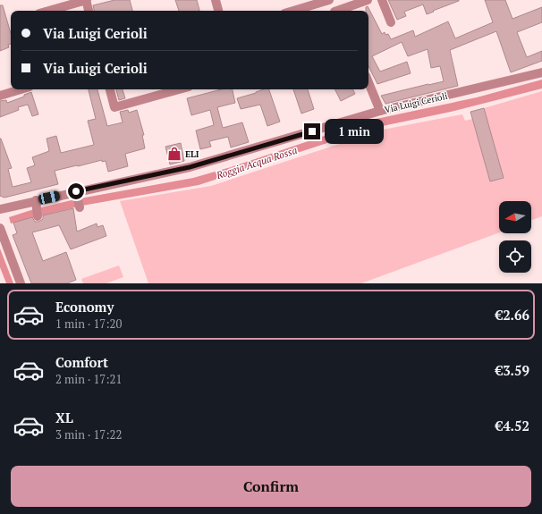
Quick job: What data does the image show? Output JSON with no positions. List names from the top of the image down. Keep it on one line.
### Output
{"streets":{"street":["Via Luigi Cerioli"]},"water":["Roggia Acqua Rossa"],"places":{"shop":["ELI"]},"north":"left","page":{"banner":["Via Luigi Cerioli","Via Luigi Cerioli"],"bubble":"1 min","list":[{"name":"Economy","note":"1 min · 17:20","value":"€2.66"},{"name":"Comfort","note":"2 min · 17:21","value":"€3.59"},{"name":"XL","note":"3 min · 17:22","value":"€4.52"}],"buttons":"Confirm"}}
